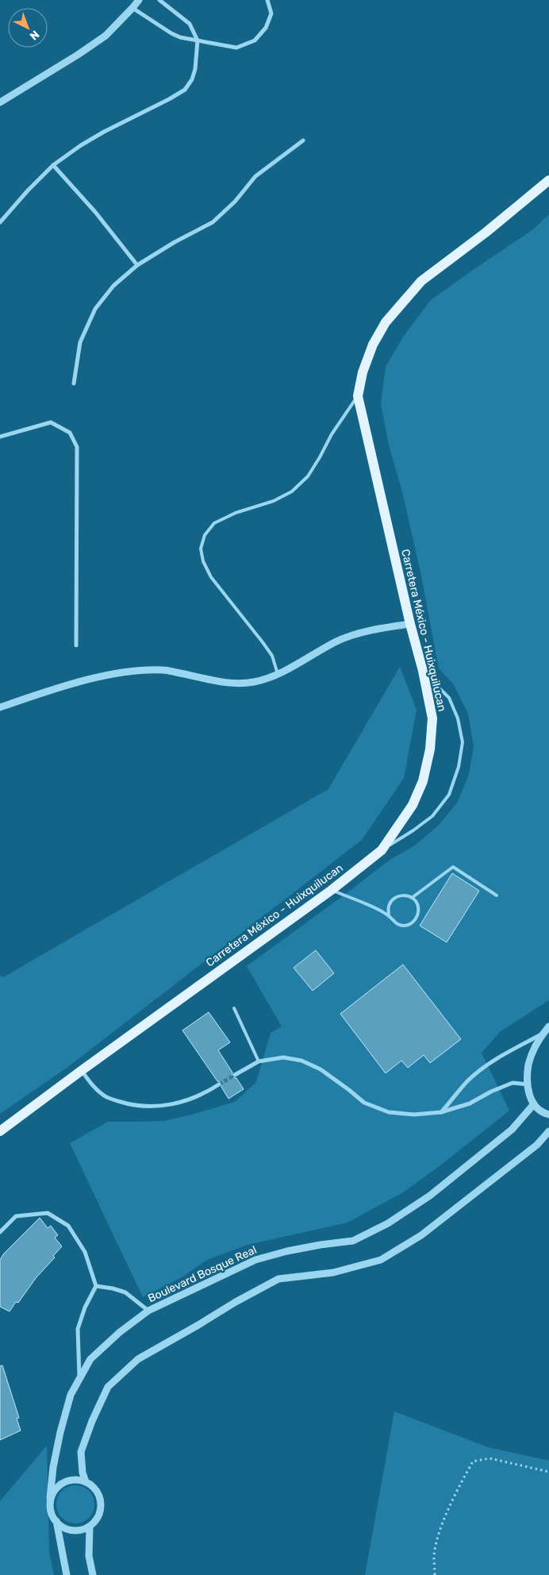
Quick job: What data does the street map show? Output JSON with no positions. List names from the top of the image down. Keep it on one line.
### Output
{"streets":{"main road":["Carretera México - Huixquilucan"],"street":["Boulevard Bosque Real"]},"north":"bottom right"}
